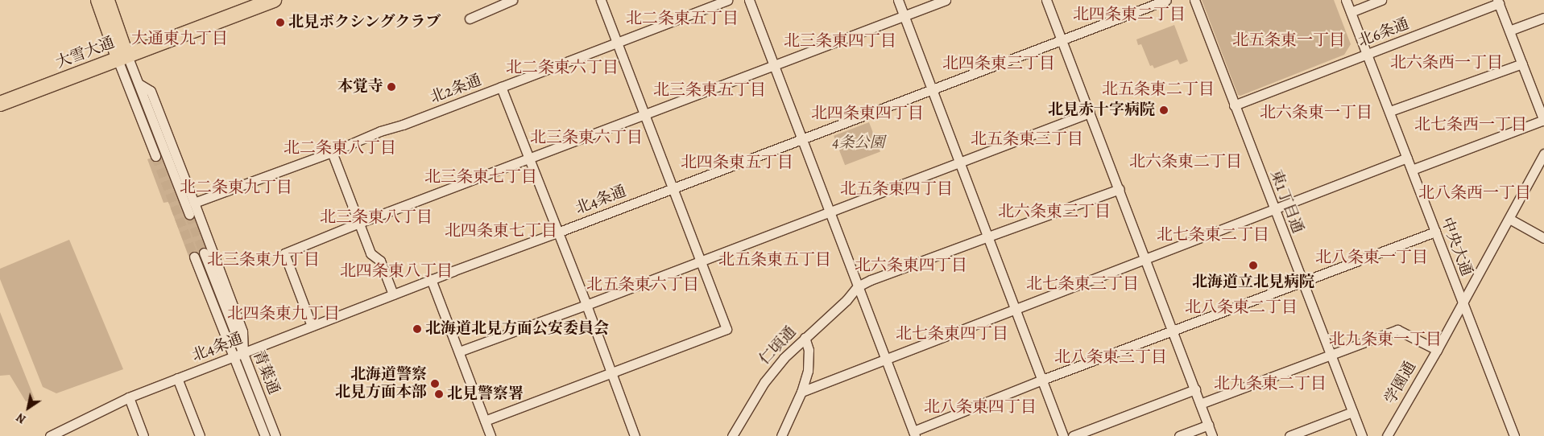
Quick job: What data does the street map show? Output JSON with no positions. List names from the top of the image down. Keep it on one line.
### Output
{"streets":{"highway":["大雪大通"],"street":["北6条通","北2条通","北4条通","東1丁目通","中央大通","仁頃通","青葉通","学園通"]},"crossings":[["北6条通","東1丁目通"],["北6条通","中央大通"],["北4条通","青葉通"],["中央大通","学園通"]],"districts":["北四条東二丁目","北二条東五丁目","大通東九丁目","北五条東一丁目","北三条東四丁目","北六条西一丁目","北四条東三丁目","北二条東六丁目","北五条東二丁目","北三条東五丁目","北六条東一丁目","北四条東四丁目","北七条西一丁目","北三条東六丁目","北五条東三丁目","北二条東八丁目","北六条東二丁目","北四条東五丁目","北三条東七丁目","北二条東九丁目","北五条東四丁目","北八条西一丁目","北六条東三丁目","北三条東八丁目","北四条東七丁目","北七条東二丁目","北八条東一丁目","北三条東九丁目","北五条東五丁目","北六条東四丁目","北四条東八丁目","北七条東三丁目","北五条東六丁目","北八条東二丁目","北四条東九丁目","北七条東四丁目","北九条東一丁目","北八条東三丁目","北九条東二丁目","北八条東四丁目"],"parks":["4条公園"],"places":["北見ボクシングクラブ","本覚寺","北見赤十字病院","北海道立北見病院","北海道北見方面公安委員会","北海道警察 北見方面本部","北見警察署"],"north":"bottom left"}
